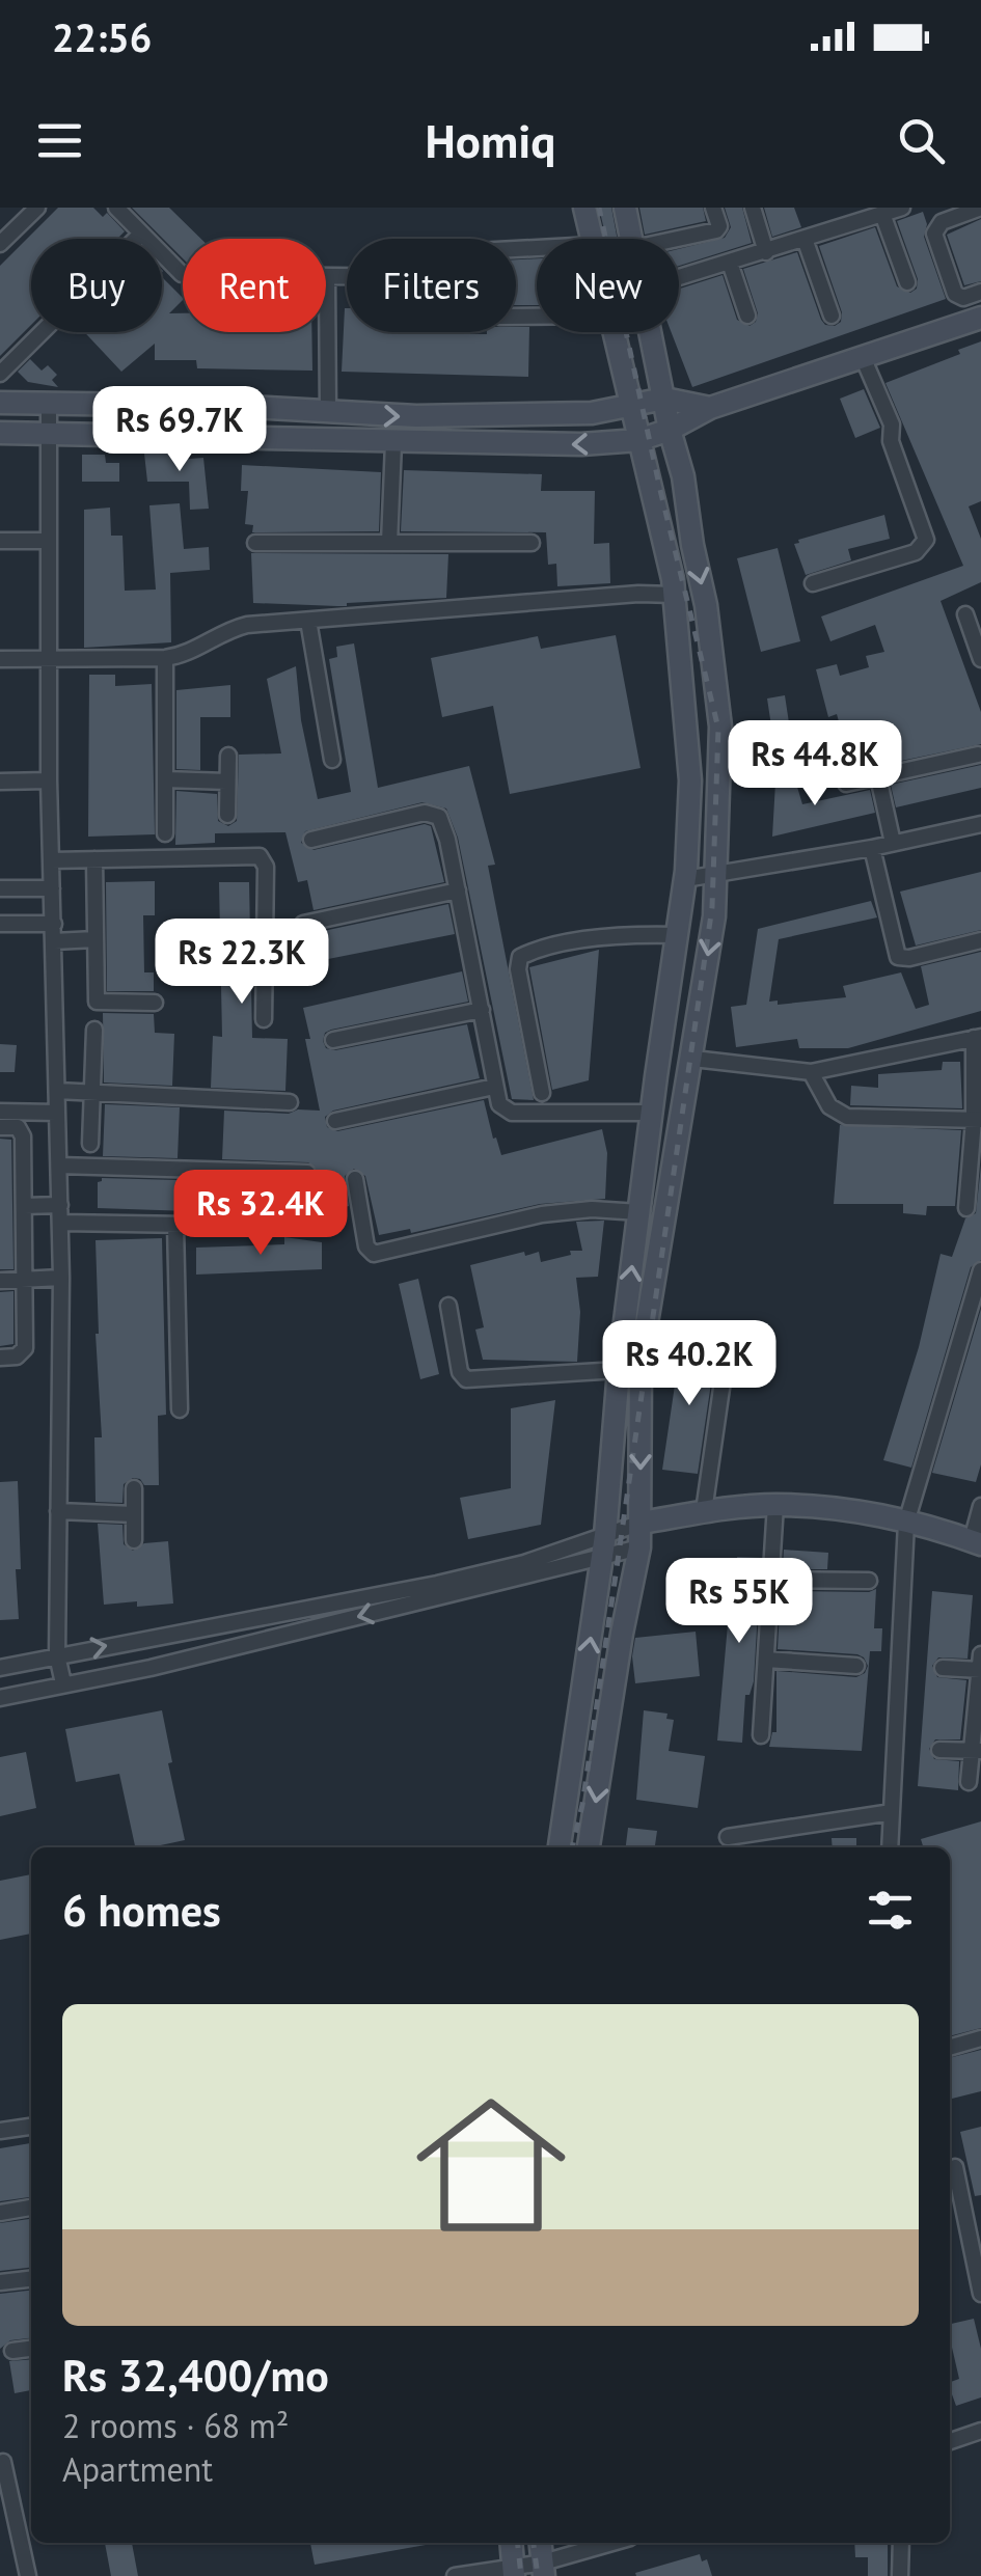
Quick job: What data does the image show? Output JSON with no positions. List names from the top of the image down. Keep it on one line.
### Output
{"page":{"status":"22:56","header":"Homiq","chip":["Buy","Rent","Filters","New"],"price":["Rs 69.7K","Rs 44.8K","Rs 22.3K","Rs 32.4K","Rs 40.2K","Rs 55K"],"heading":"6 homes","list":[{"name":"Rs 32,400/mo","note":"2 rooms · 68 m² · Apartment"}]}}
